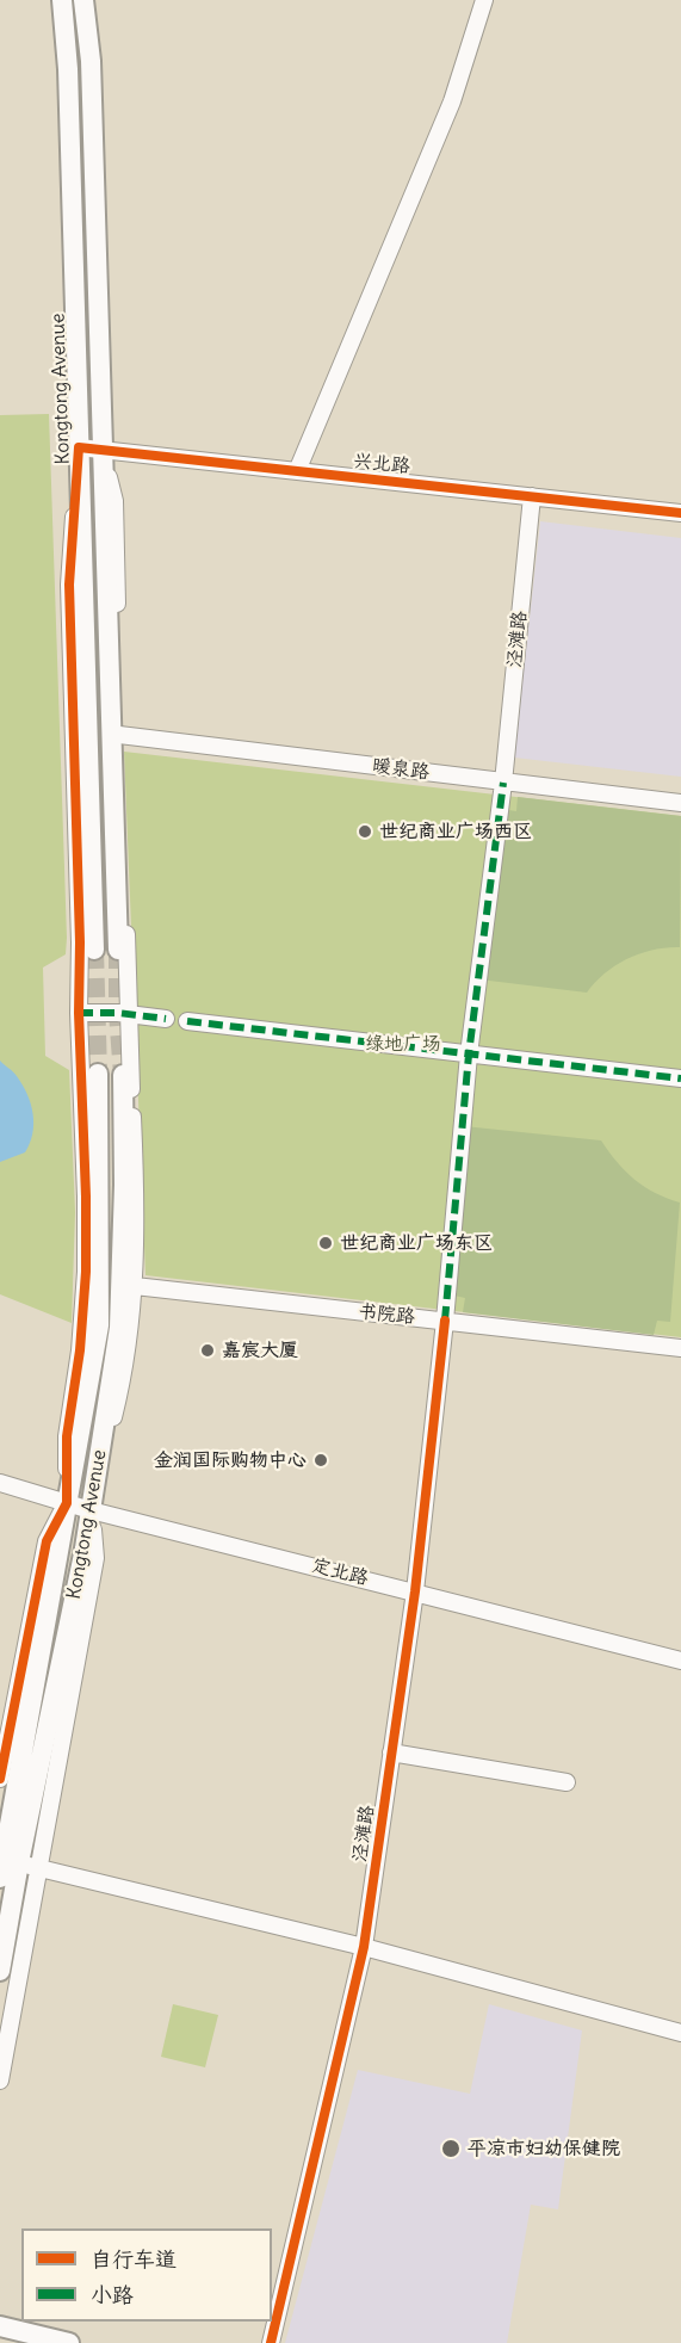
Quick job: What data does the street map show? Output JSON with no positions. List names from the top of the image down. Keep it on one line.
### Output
{"streets":{"main road":["Kongtong Avenue"],"street":["兴北路","泾滩路","暖泉路","书院路","定北路"]},"crossings":[["Kongtong Avenue","兴北路"],["Kongtong Avenue","定北路"],["兴北路","泾滩路"],["泾滩路","暖泉路"],["泾滩路","书院路"],["泾滩路","定北路"]],"parks":["绿地广场"],"places":["世纪商业广场西区","世纪商业广场东区","嘉宸大厦","金润国际购物中心","平凉市妇幼保健院"],"legend":["自行车道","小路"]}
